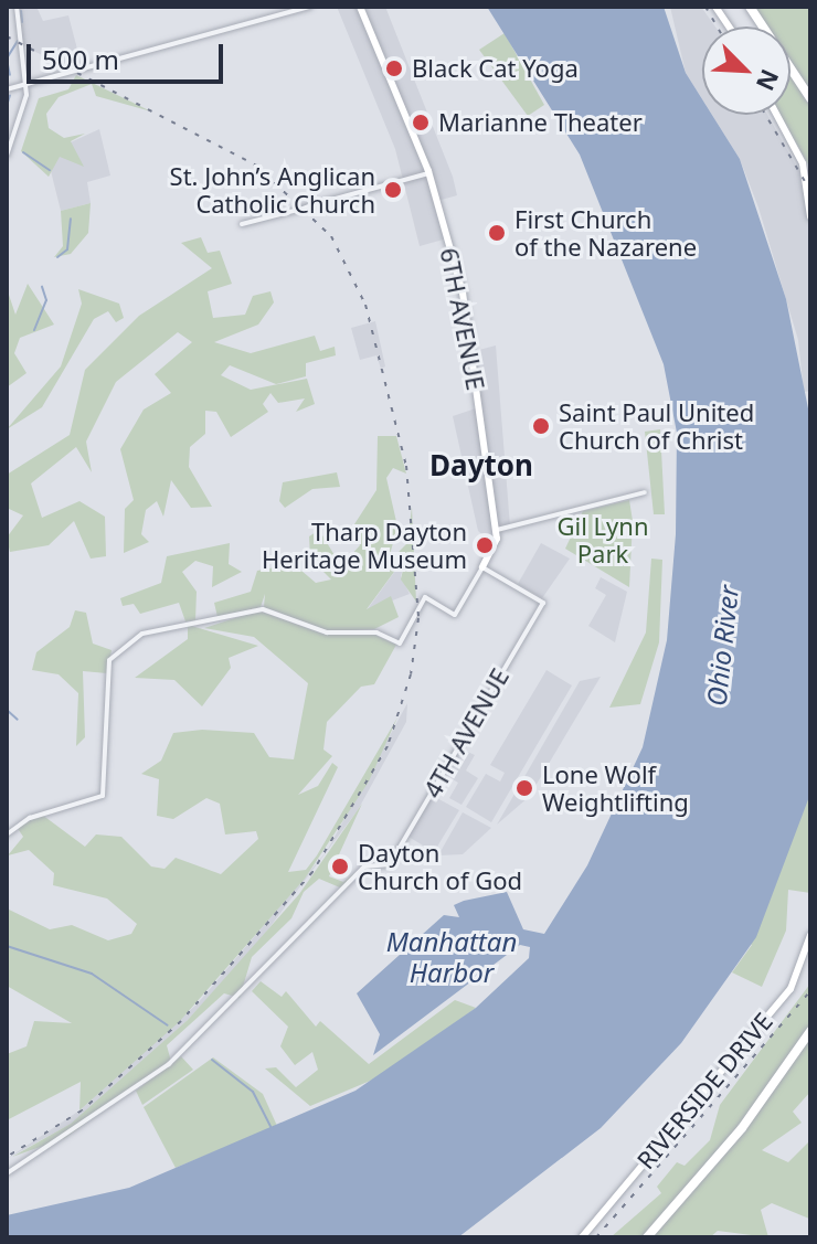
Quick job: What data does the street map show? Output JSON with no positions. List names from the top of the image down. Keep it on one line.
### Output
{"streets":{"main road":["6TH AVENUE","RIVERSIDE DRIVE"],"street":["4TH AVENUE"]},"crossings":[["6TH AVENUE","4TH AVENUE"]],"districts":["Dayton"],"water":["Ohio River","Manhattan Harbor"],"parks":["Gil Lynn Park"],"places":["Black Cat Yoga","Marianne Theater","St. John’s Anglican Catholic Church","First Church of the Nazarene","Saint Paul United Church of Christ","Tharp Dayton Heritage Museum","Lone Wolf Weightlifting","Dayton Church of God"],"scale_bar":"500 m","north":"bottom right"}
